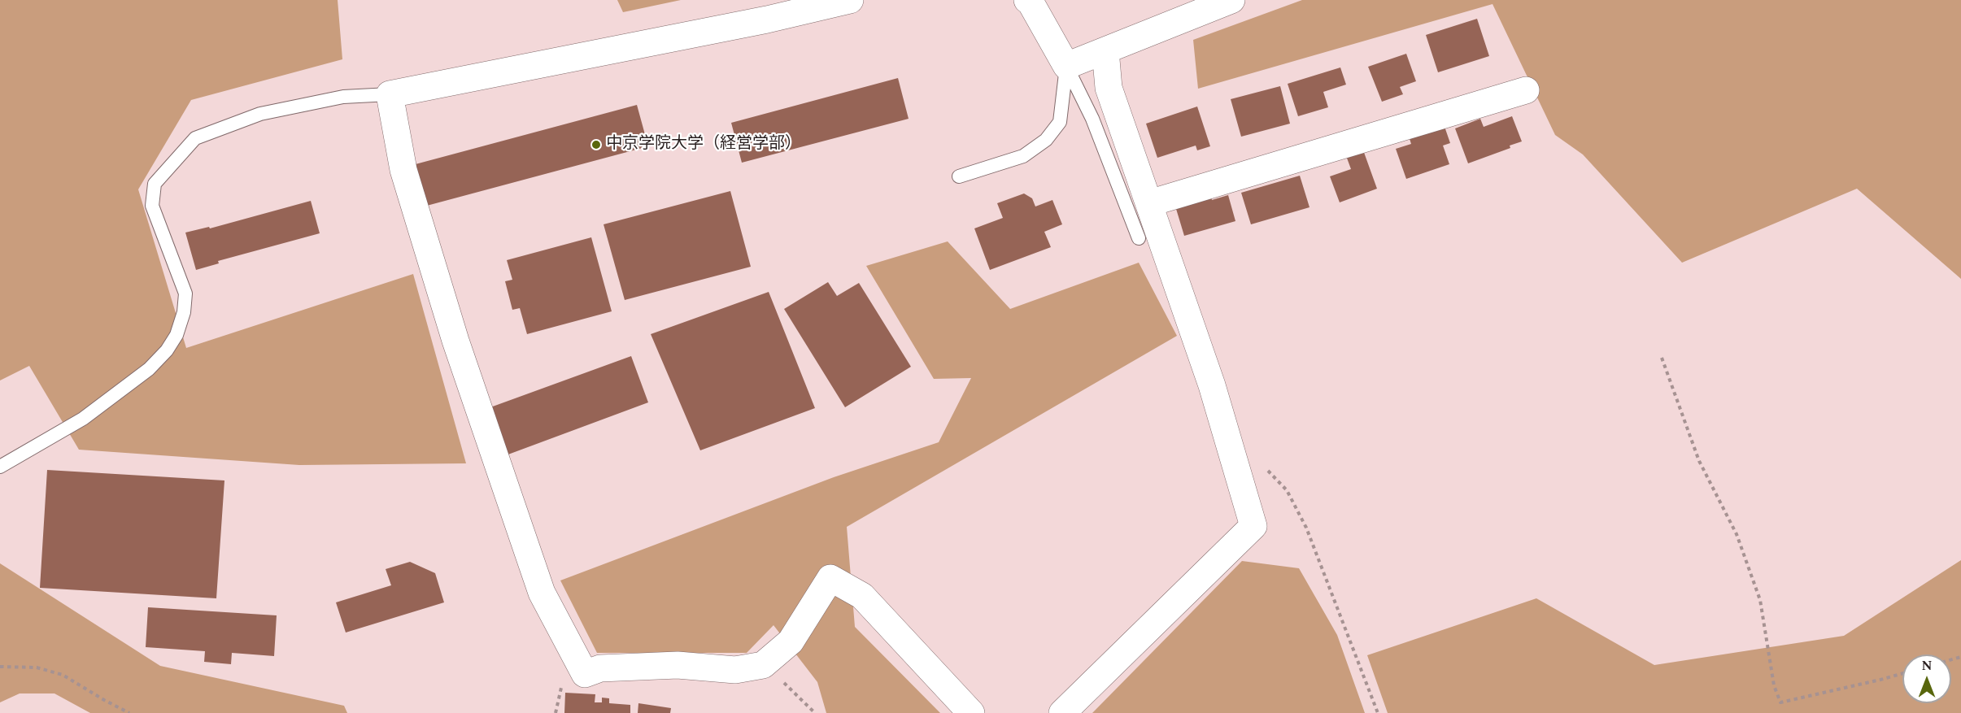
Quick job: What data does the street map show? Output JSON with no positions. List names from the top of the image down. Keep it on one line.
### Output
{"places":["中京学院大学（経営学部）"],"north":"top"}
